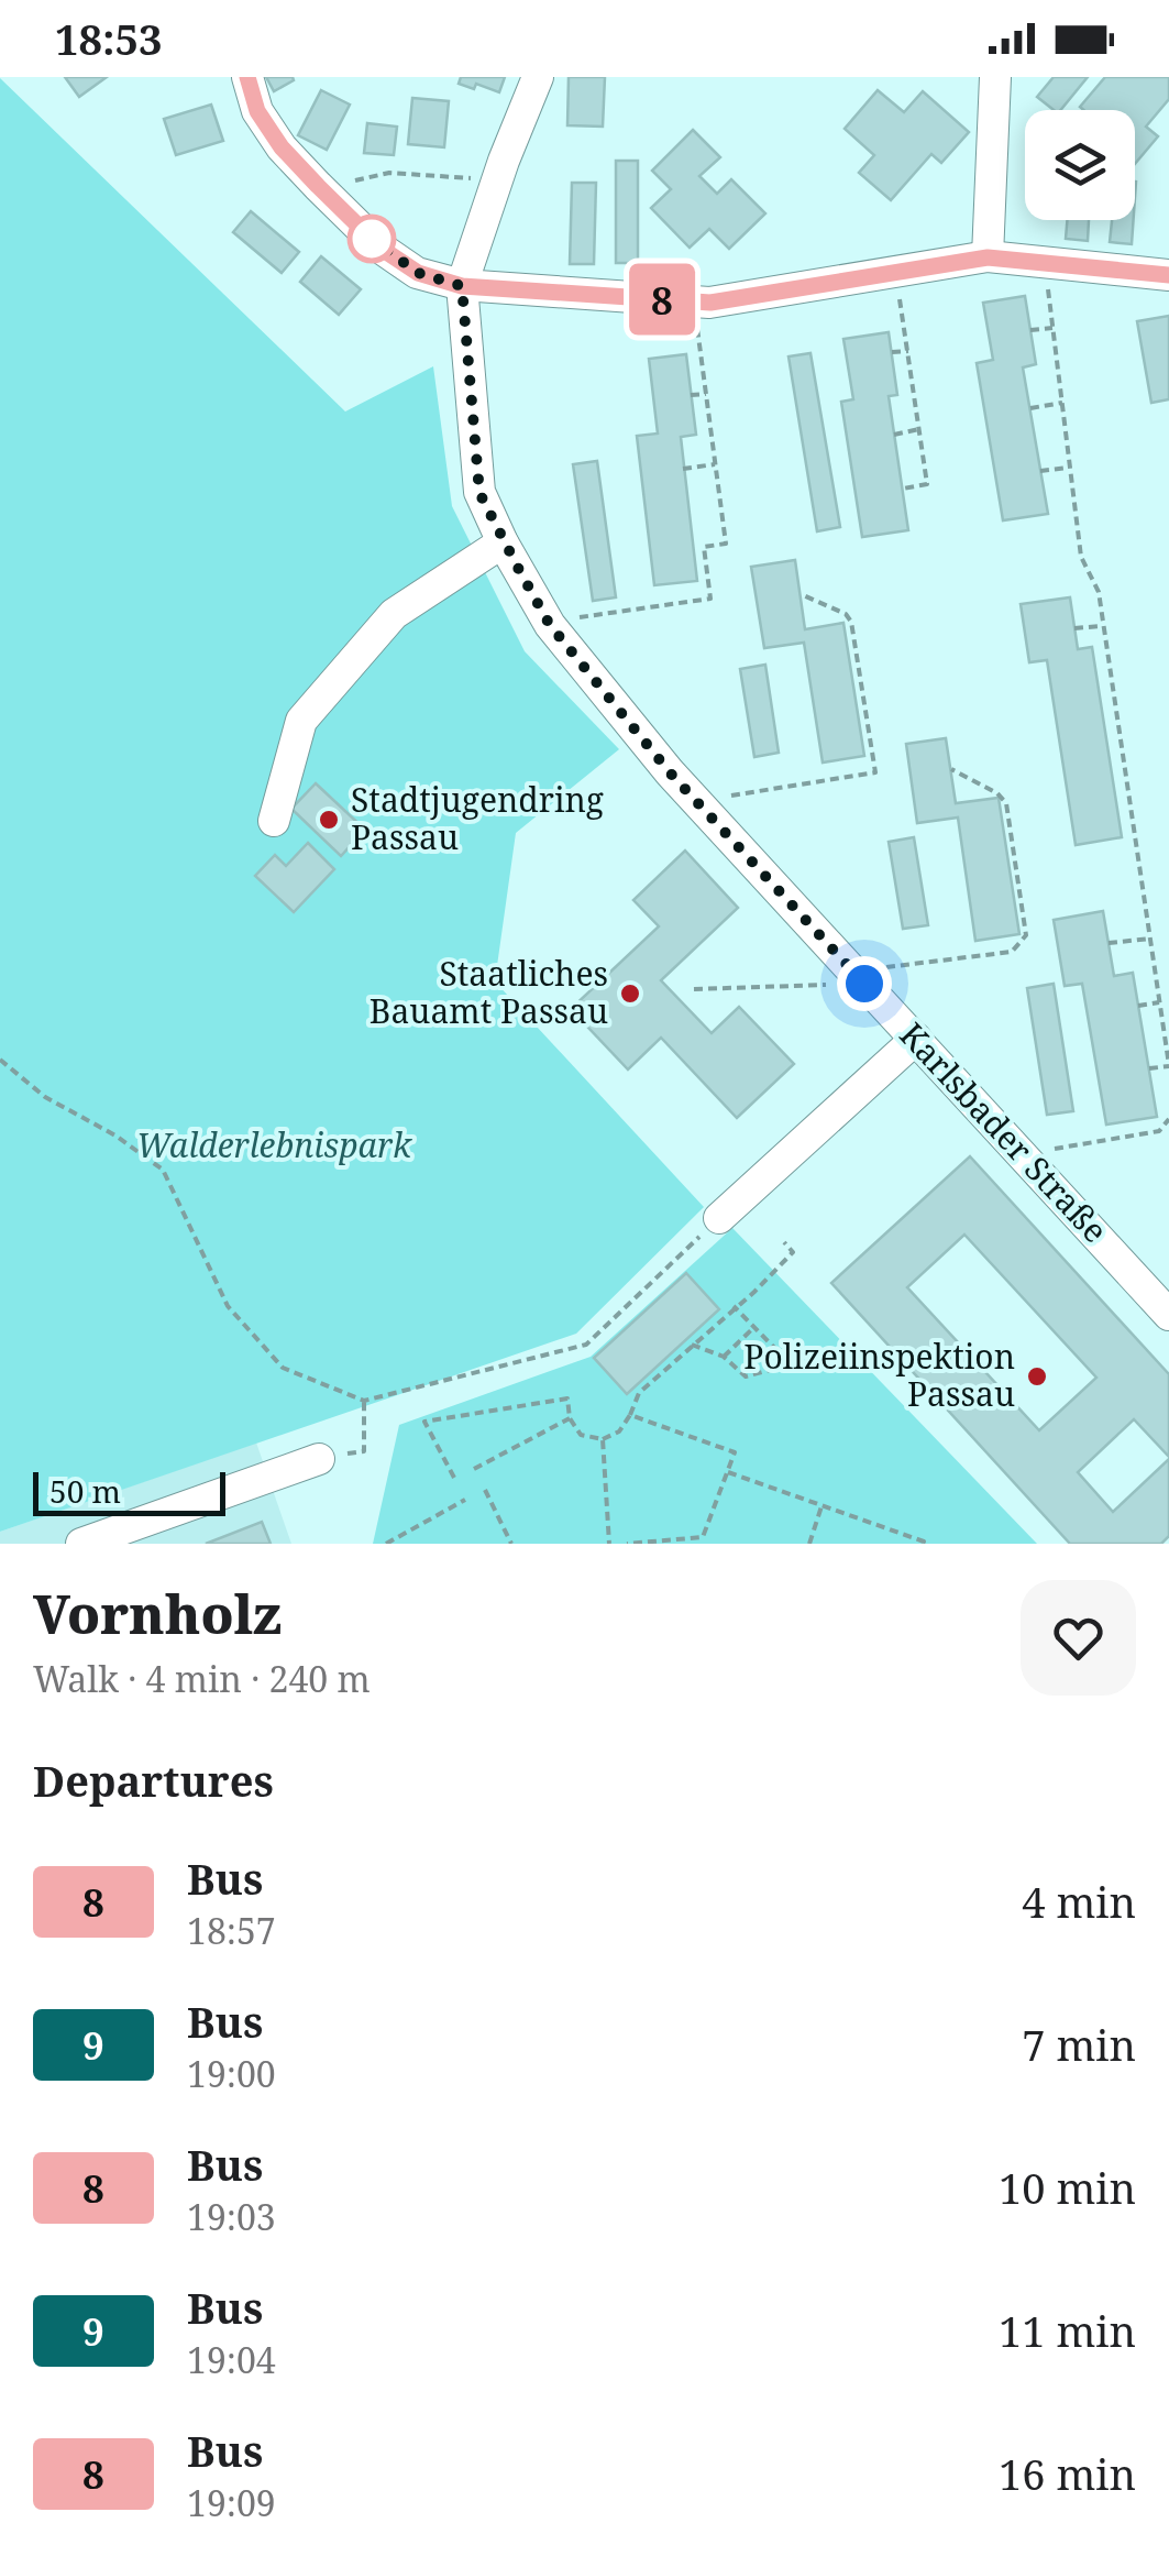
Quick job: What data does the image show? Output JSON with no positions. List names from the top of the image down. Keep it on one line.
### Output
{"streets":{"street":["Karlsbader Straße"]},"parks":["Walderlebnispark"],"places":["Stadtjugendring Passau","Staatliches Bauamt Passau","Polizeiinspektion Passau"],"lines":["bus line 8"],"scale_bar":"50 m","page":{"status":"18:53","on_map":"8","scale":"50 m","heading":[["Vornholz","Walk · 4 min · 240 m"],"Departures"],"list":[{"mark":"8","name":"Bus","note":"18:57","value":"4 min"},{"mark":"9","name":"Bus","note":"19:00","value":"7 min"},{"mark":"8","name":"Bus","note":"19:03","value":"10 min"},{"mark":"9","name":"Bus","note":"19:04","value":"11 min"},{"mark":"8","name":"Bus","note":"19:09","value":"16 min"}]}}
